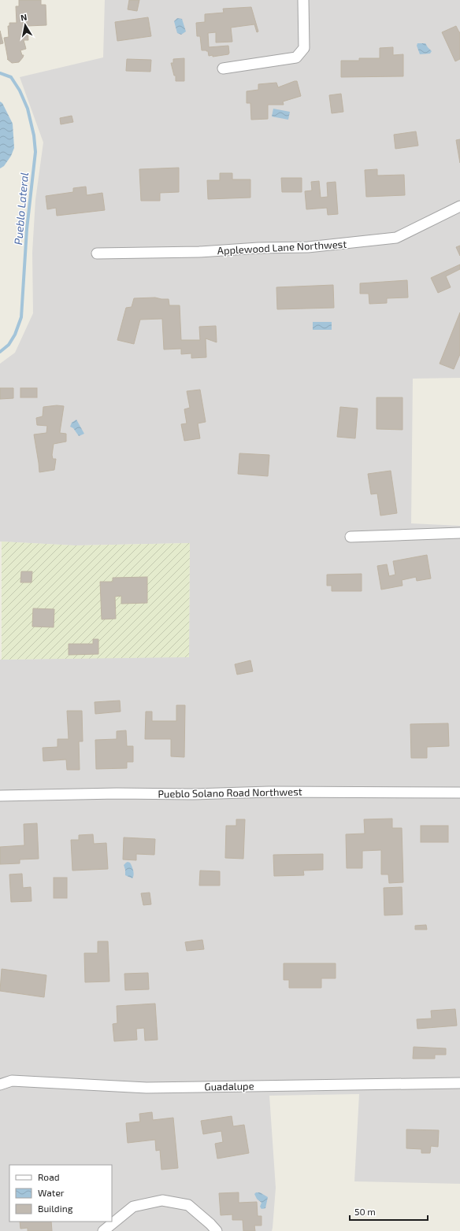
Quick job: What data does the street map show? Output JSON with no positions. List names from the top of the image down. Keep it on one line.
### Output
{"streets":{"street":["Applewood Lane Northwest","Pueblo Solano Road Northwest","Guadalupe"]},"water":["Pueblo Lateral"],"legend":["Road","Water","Building"],"scale_bar":"50 m","north":"top"}
